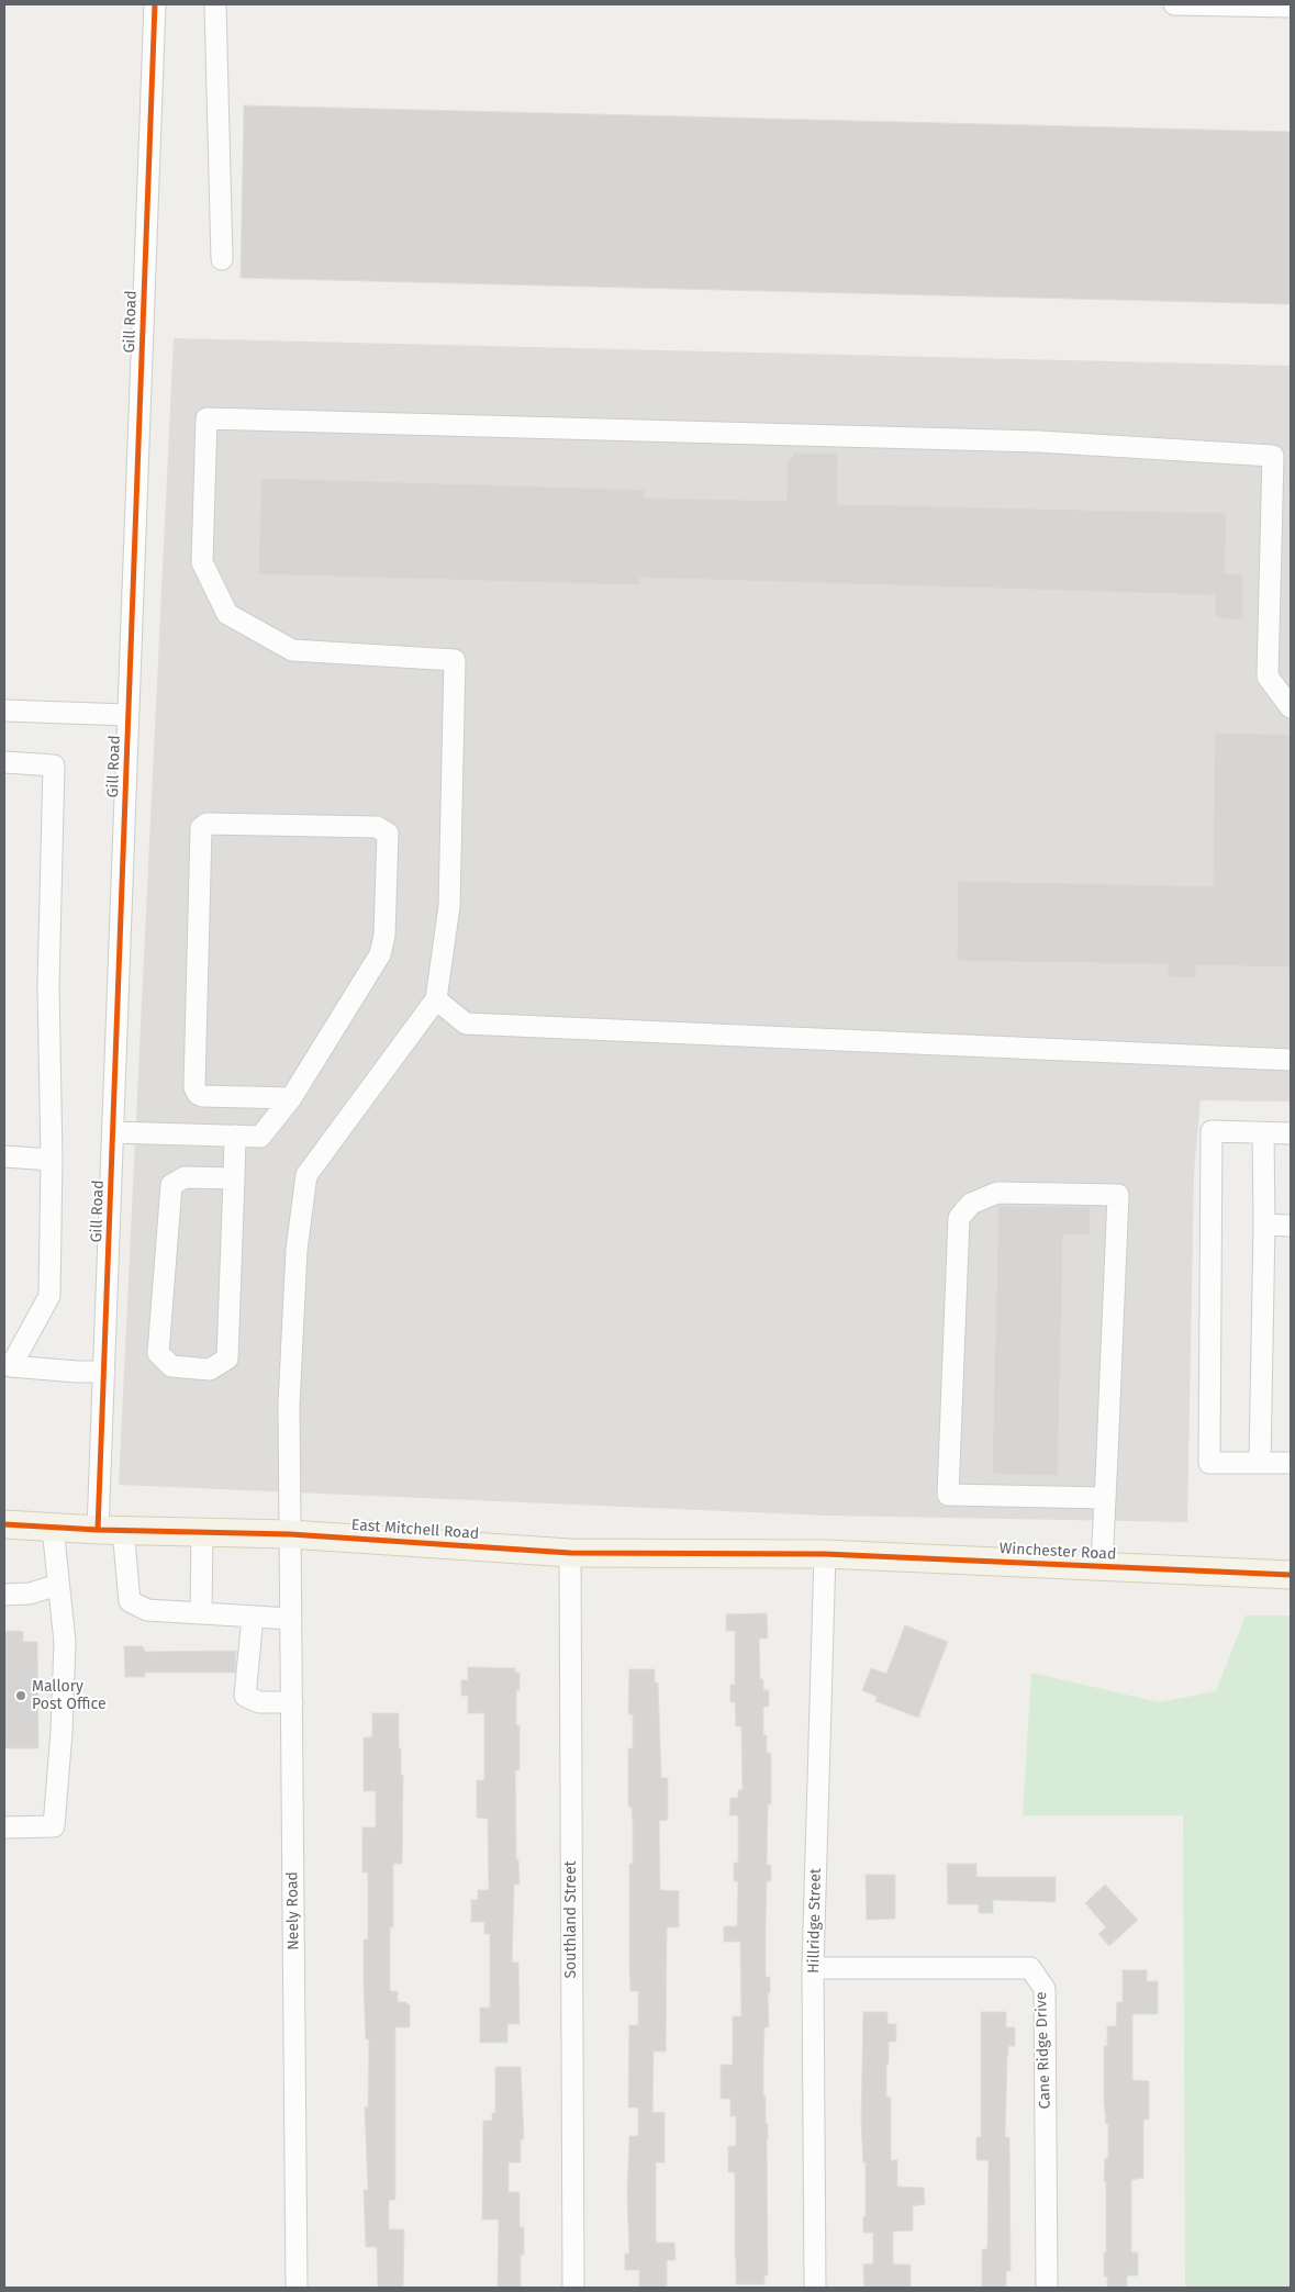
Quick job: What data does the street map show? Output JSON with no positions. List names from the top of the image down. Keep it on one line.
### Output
{"streets":{"main road":["East Mitchell Road","Winchester Road"],"street":["Gill Road","Neely Road","Southland Street","Hillridge Street","Cane Ridge Drive"]},"crossings":[["Gill Road","East Mitchell Road"],["East Mitchell Road","Winchester Road"],["East Mitchell Road","Neely Road"],["East Mitchell Road","Southland Street"],["East Mitchell Road","Hillridge Street"],["Winchester Road","Hillridge Street"],["Hillridge Street","Cane Ridge Drive"]],"places":["Mallory Post Office"]}
